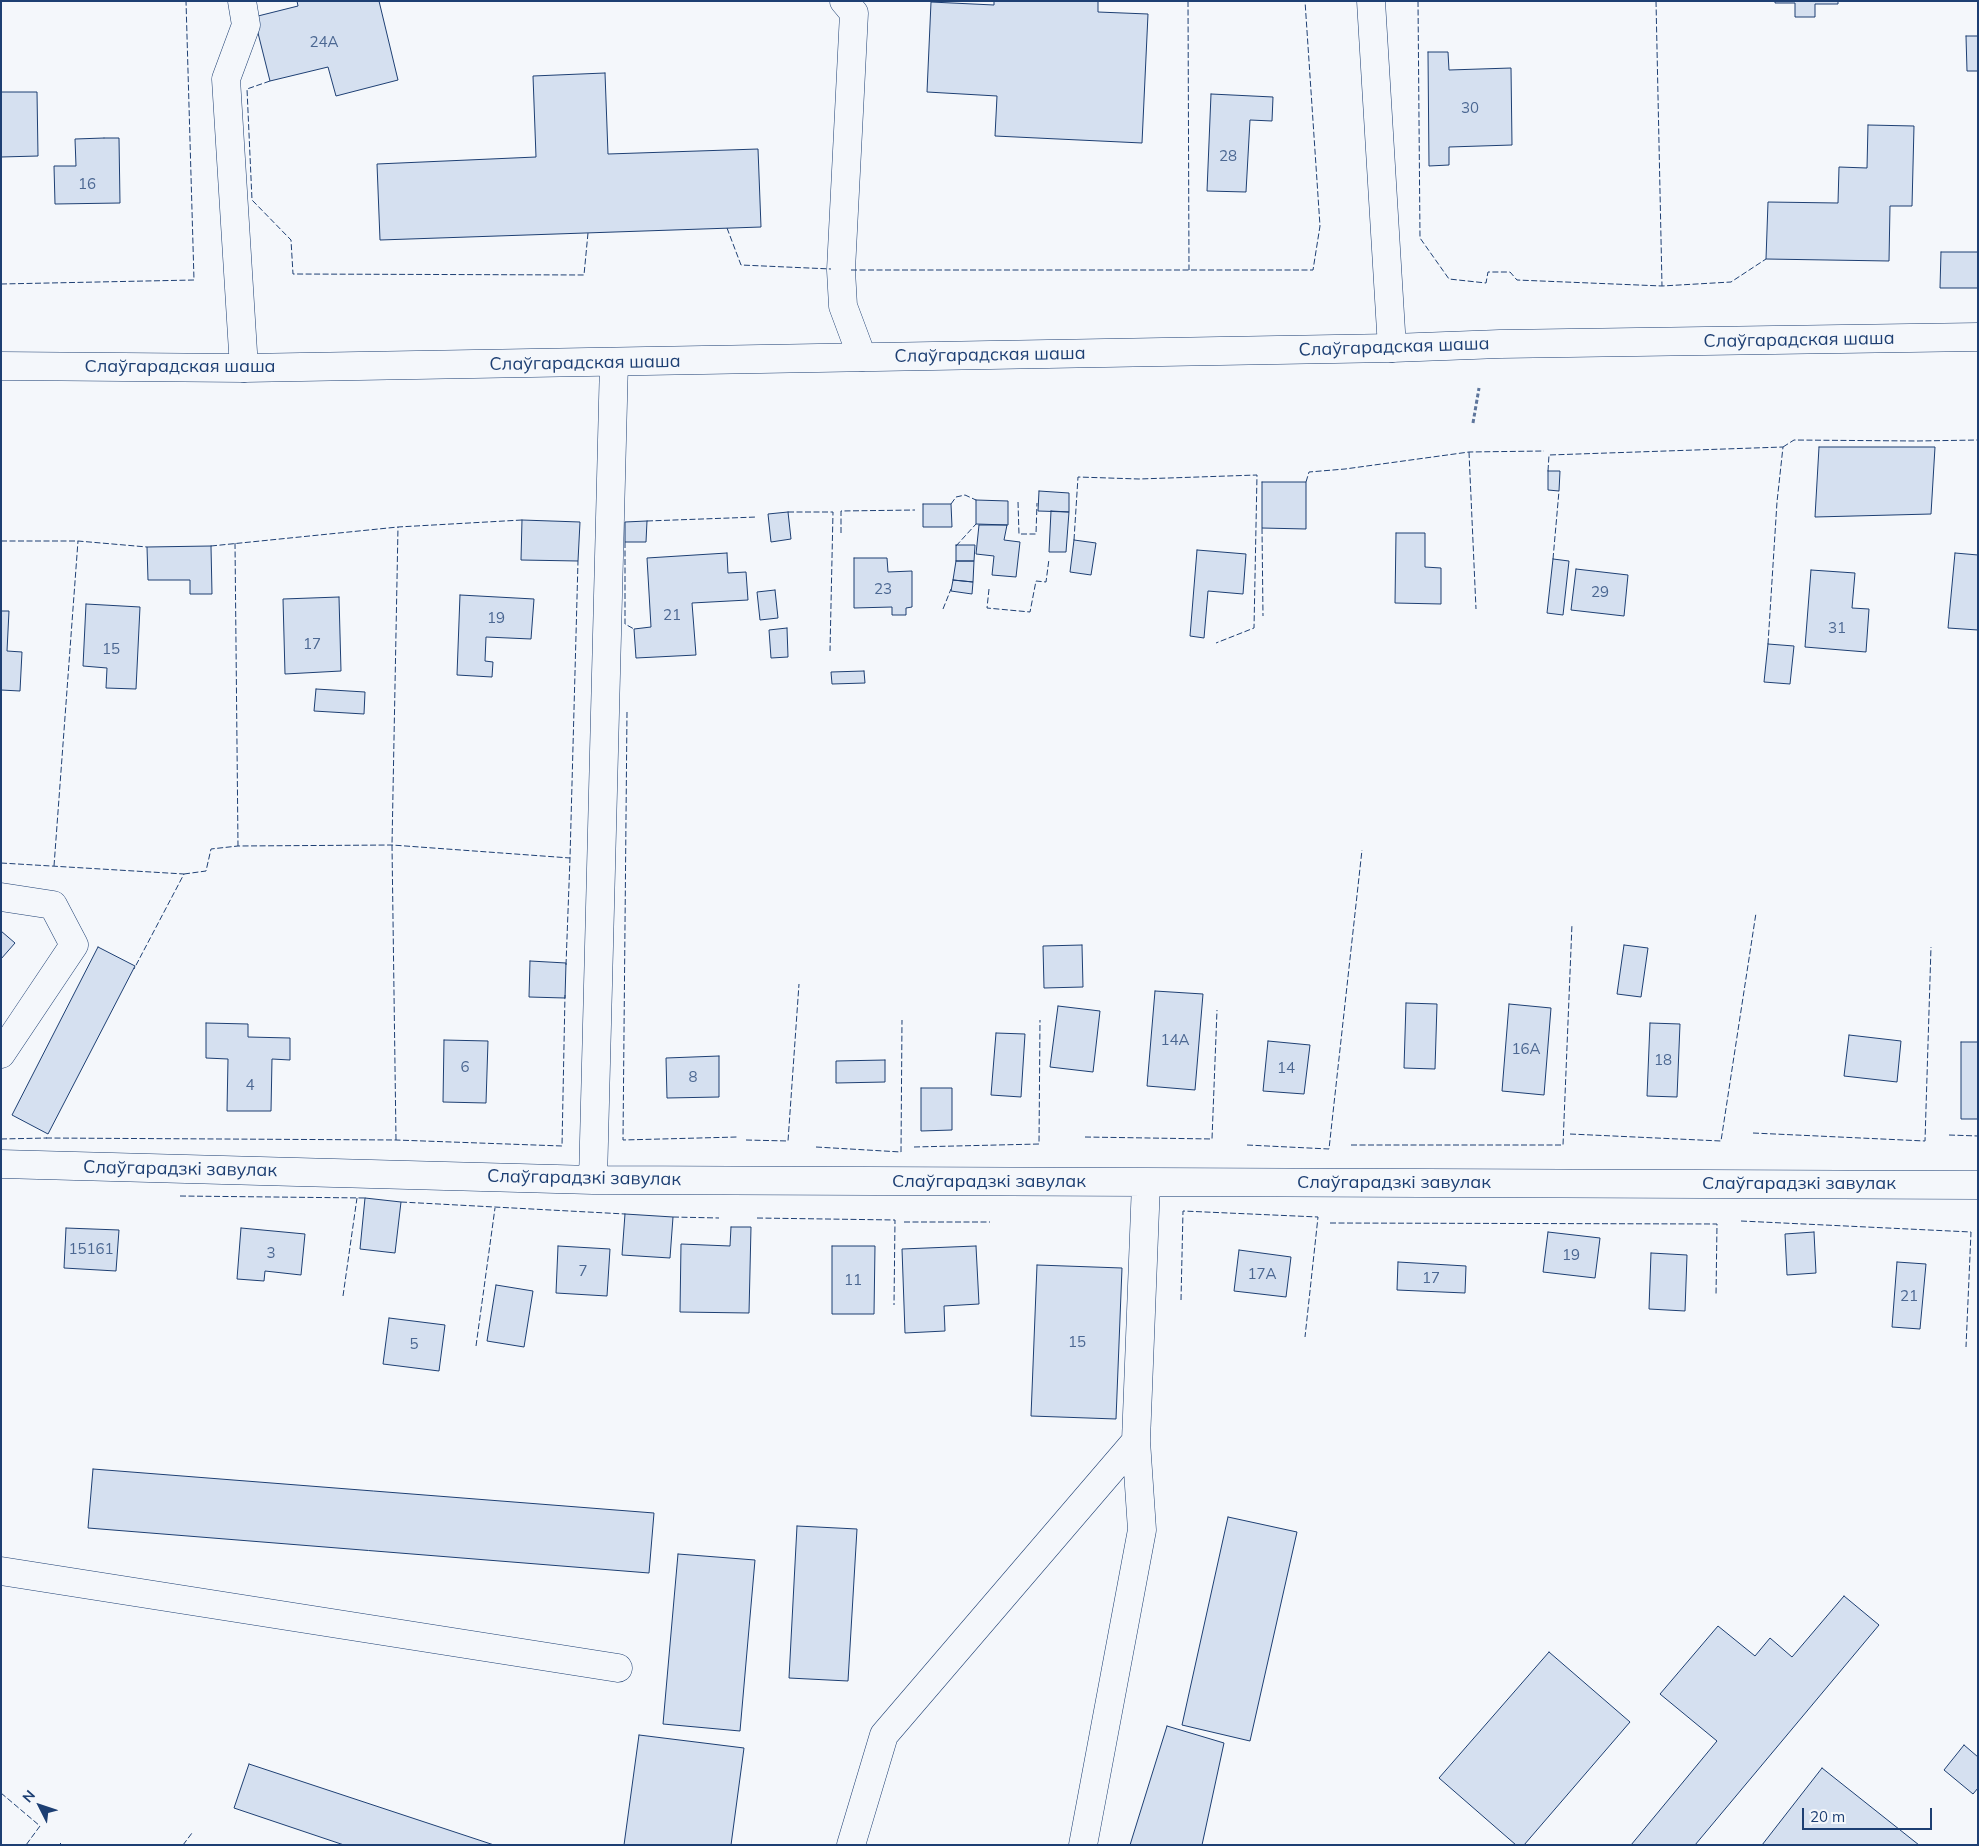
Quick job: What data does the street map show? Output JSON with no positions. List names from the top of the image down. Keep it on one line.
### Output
{"streets":{"street":["Слаўгарадская шаша","Слаўгарадзкі завулак"]},"house_numbers":["24А","30","28","16","23","29","21","19","31","17","15","14А","16А","18","6","14","8","4","15161","3","19","7","17А","17","11","21","15","5"],"scale_bar":"20 m","north":"top left"}
